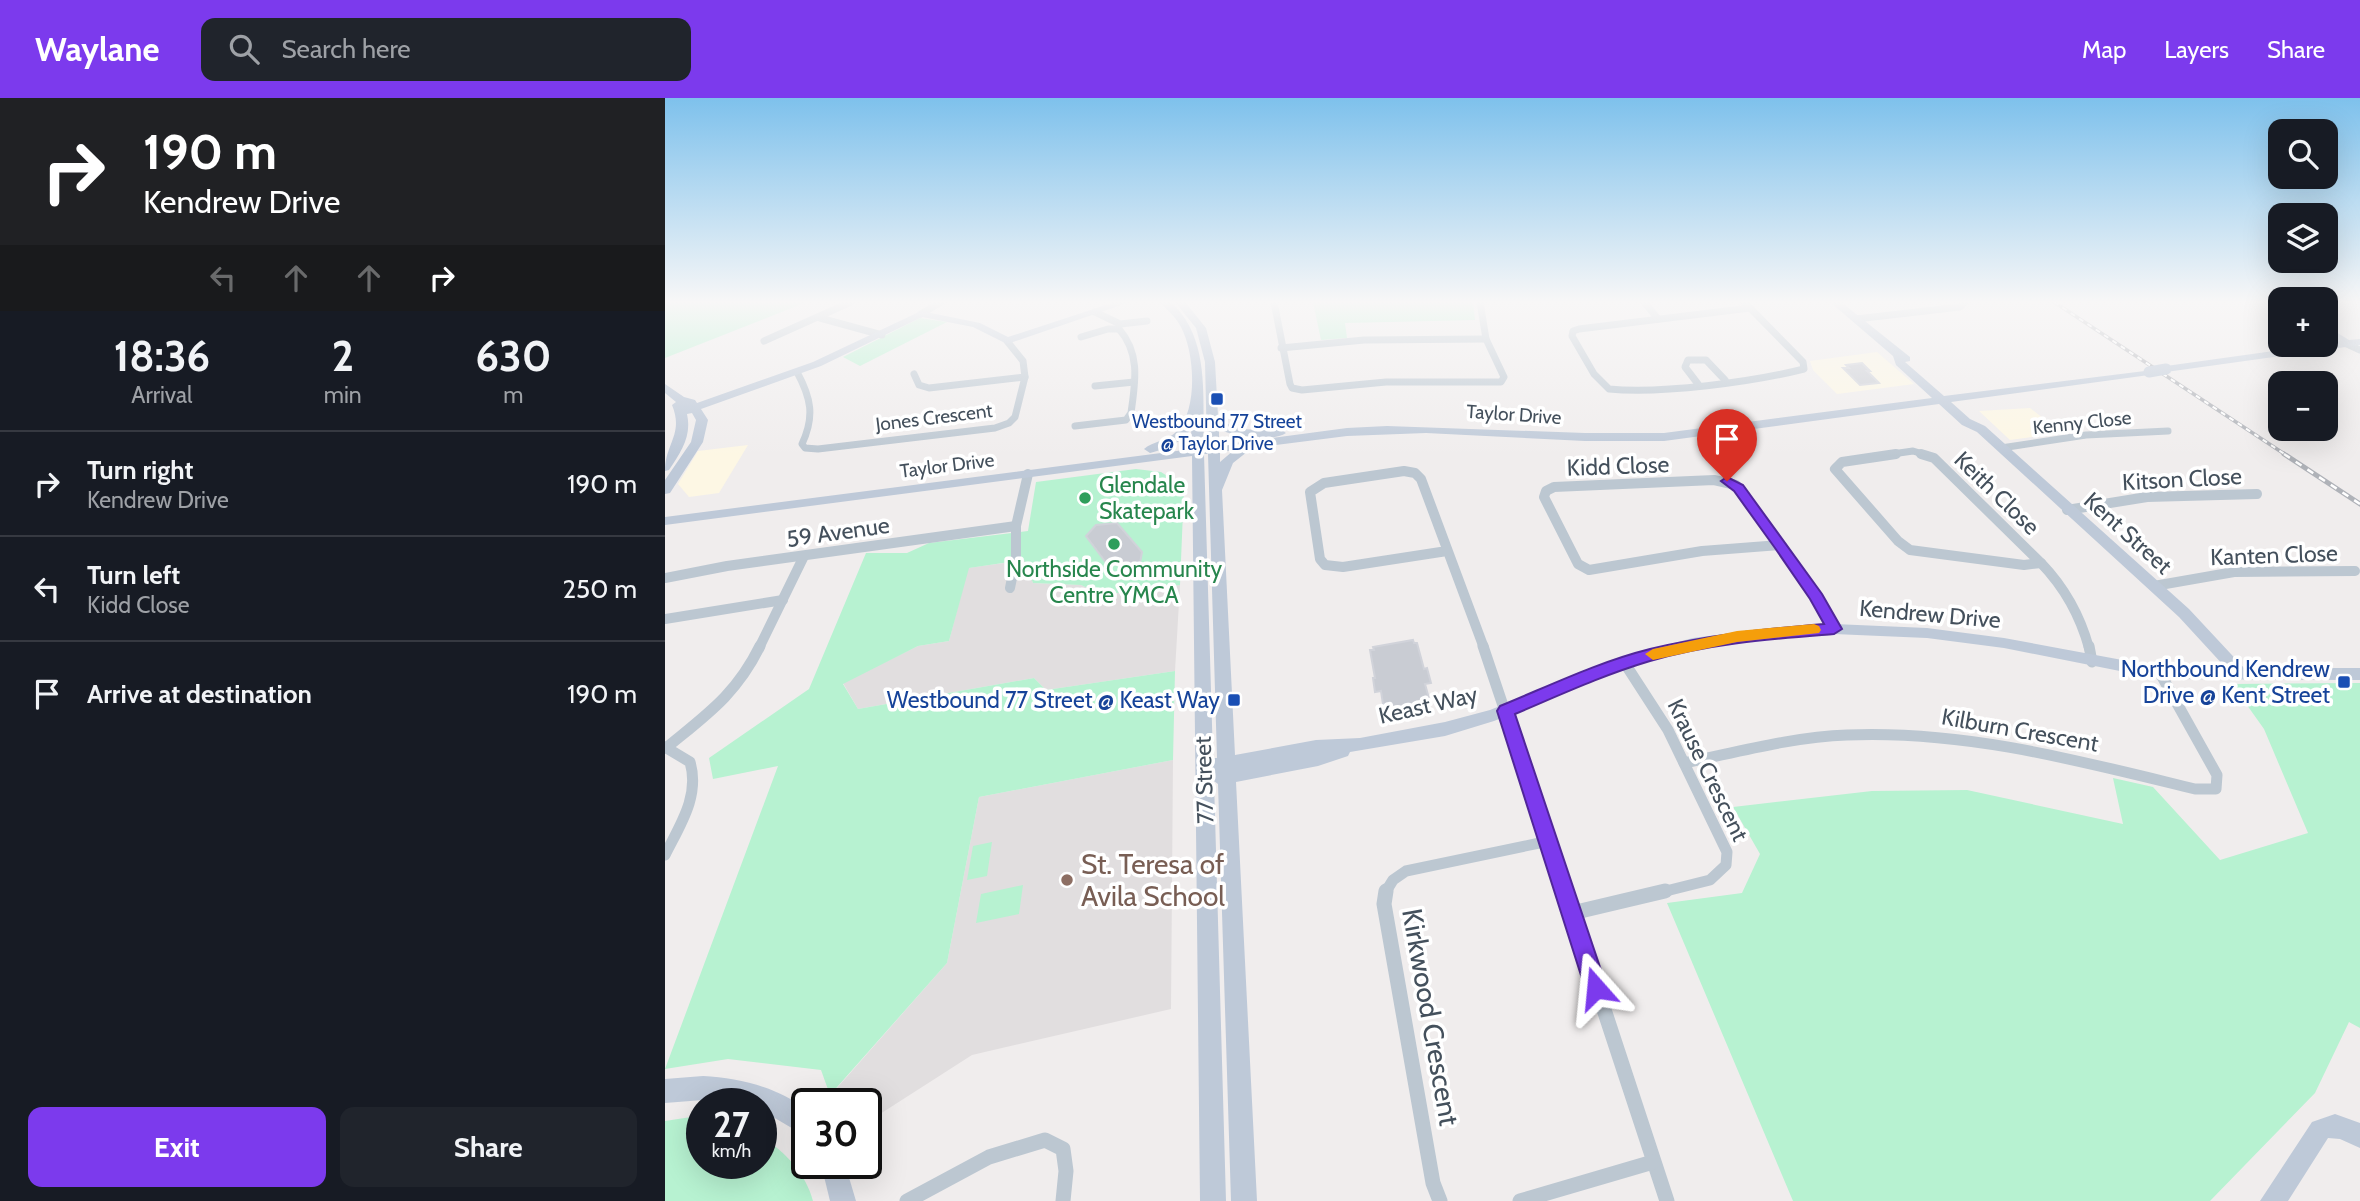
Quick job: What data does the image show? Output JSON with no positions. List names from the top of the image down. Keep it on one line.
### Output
{"streets":{"main road":["Taylor Drive","Kent Street","Kendrew Drive","Keast Way","77 Street"],"street":["Jones Crescent","Kenny Close","Kidd Close","Kitson Close","Keith Close","59 Avenue","Kanten Close","Kilburn Crescent","Krause Crescent","Kirkwood Crescent"]},"crossings":[["Taylor Drive","Kent Street"],["Taylor Drive","77 Street"],["Kenny Close","Kent Street"],["Kidd Close","Kendrew Drive"],["Kitson Close","Kent Street"],["Keith Close","Kendrew Drive"],["Kent Street","Kanten Close"],["Kent Street","Kendrew Drive"],["Kendrew Drive","Keast Way"],["Kendrew Drive","Kilburn Crescent"],["Kendrew Drive","Krause Crescent"],["Keast Way","77 Street"],["Kilburn Crescent","Krause Crescent"]],"places":{"transit":["Westbound 77 Street @ Taylor Drive","Northbound Kendrew Drive @ Kent Street","Westbound 77 Street @ Keast Way"],"other":["Glendale Skatepark","Northside Community Centre YMCA","St. Teresa of Avila School"]},"page":{"header":"Waylane","search":"Search here","nav":["Map","Layers","Share"],"turn":["190 m","Kendrew Drive"],"map_buttons":["+","−"],"eta":["18:36","Arrival","2","min","630","m"],"list":[{"name":"Turn right","note":"Kendrew Drive","value":"190 m"},{"name":"Turn left","note":"Kidd Close","value":"250 m"},{"name":"Arrive at destination","value":"190 m"}],"speed":"27 km/h","limit":"30","buttons":["Exit","Share"]}}
